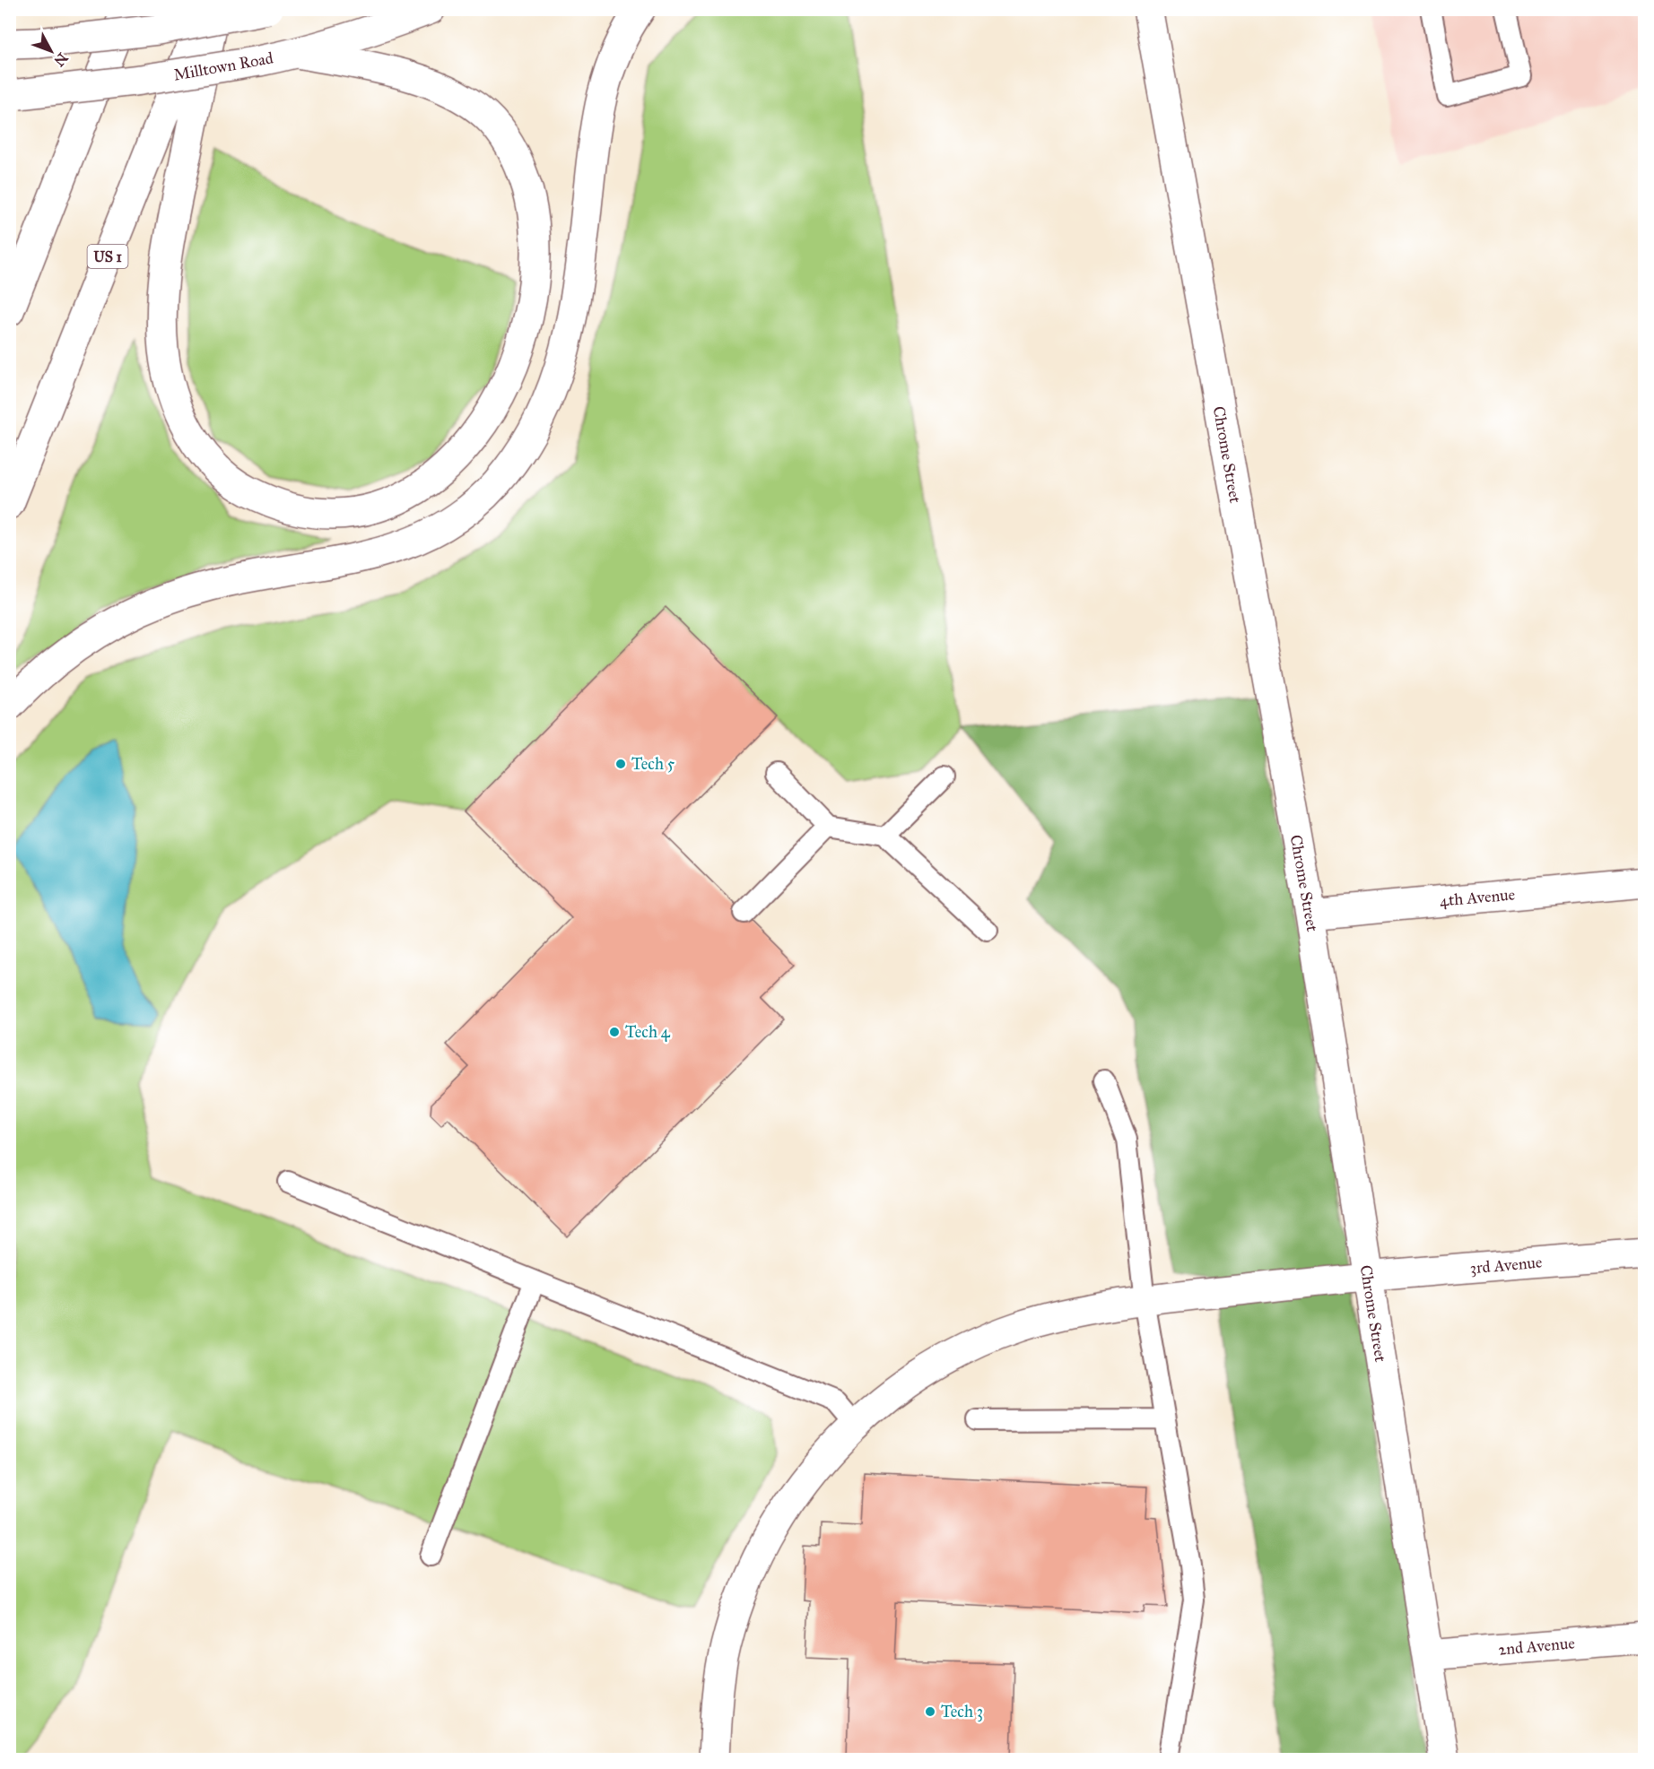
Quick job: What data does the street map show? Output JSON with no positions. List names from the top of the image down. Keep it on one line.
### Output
{"streets":{"main road":["Milltown Road","US 1","Chrome Street","4th Avenue","3rd Avenue","2nd Avenue"]},"crossings":[["Chrome Street","4th Avenue"],["Chrome Street","3rd Avenue"],["Chrome Street","2nd Avenue"]],"places":["Tech 5","Tech 4","Tech 3"],"north":"bottom right"}
